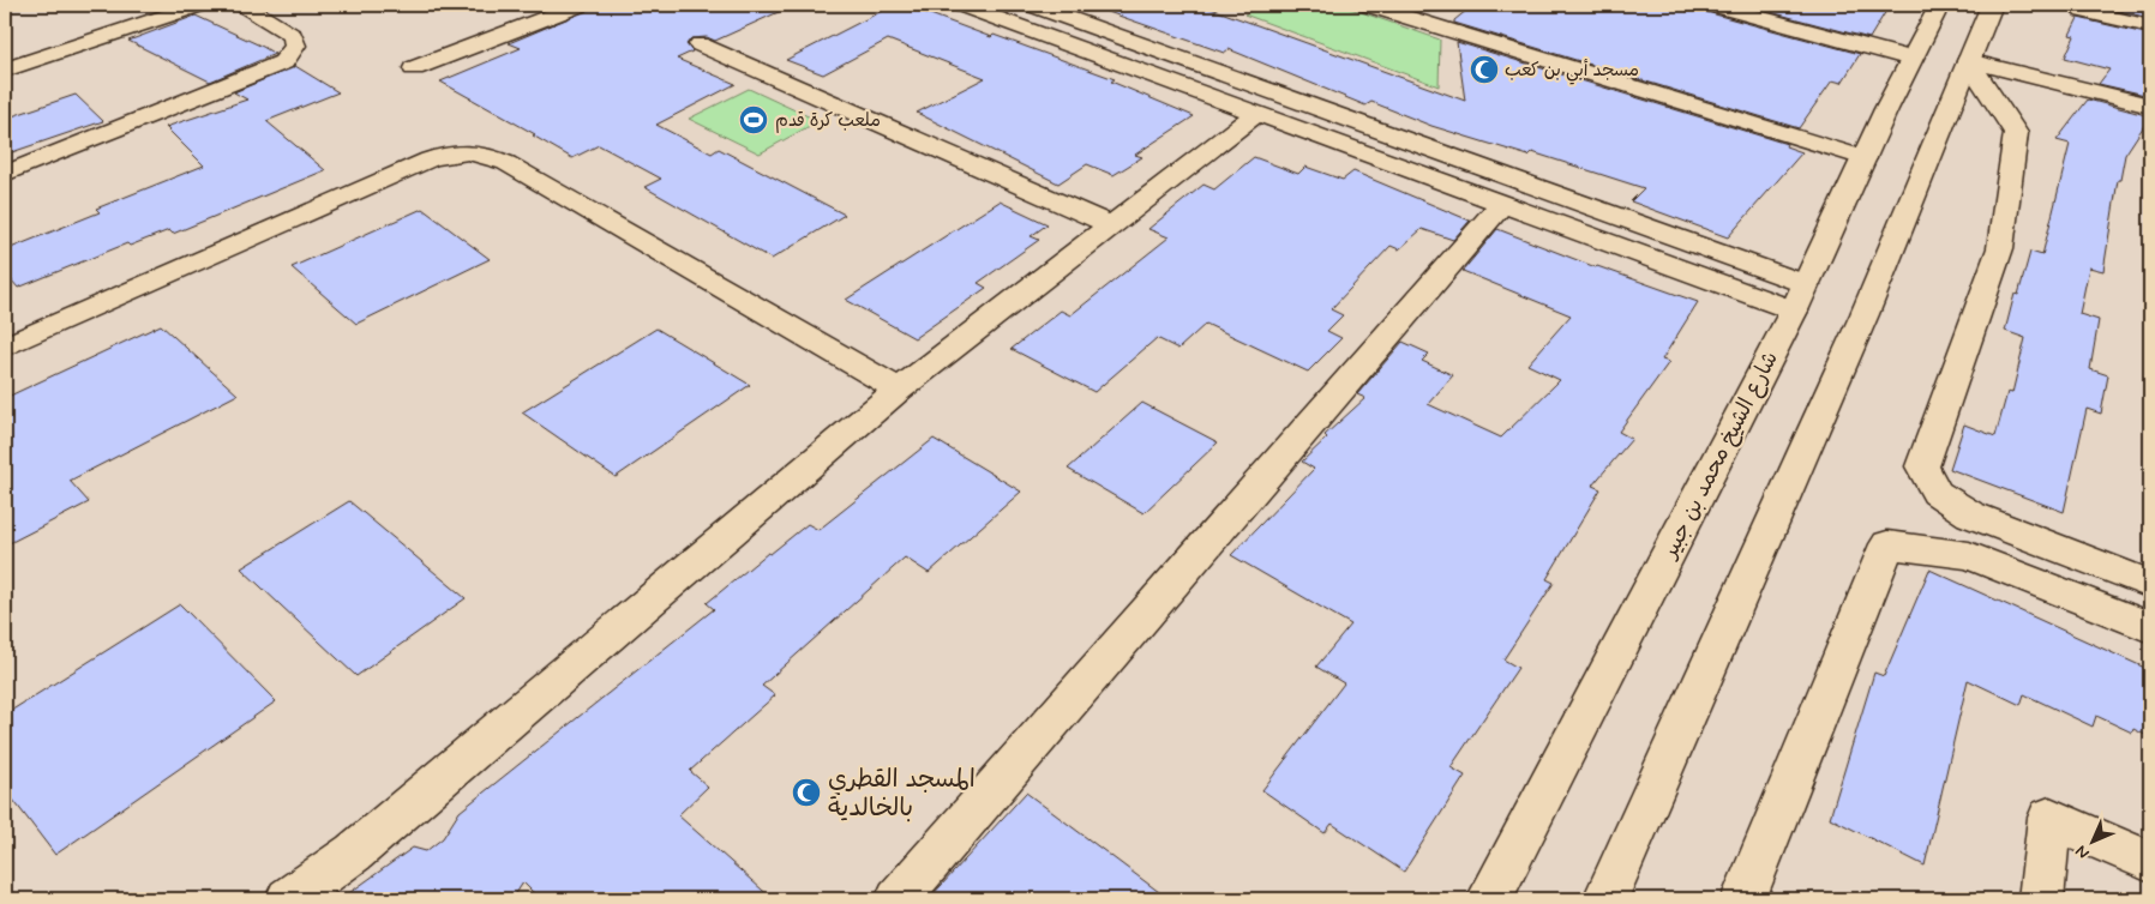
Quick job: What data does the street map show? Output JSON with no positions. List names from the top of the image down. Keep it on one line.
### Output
{"streets":{"street":["شارع الشيخ محمد بن جبير"]},"places":{"mosque":["مسجد أبي بن كعب","المسجد القطري بالخالدية"],"sports":["ملعب كرة قدم"]},"north":"bottom left"}
